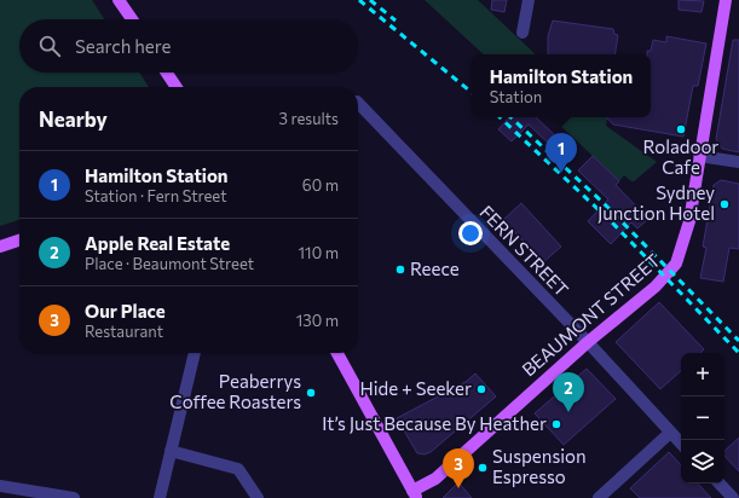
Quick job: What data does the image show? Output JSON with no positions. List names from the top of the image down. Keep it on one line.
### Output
{"streets":{"main road":["BEAUMONT STREET"],"street":["FERN STREET"]},"crossings":[["FERN STREET","BEAUMONT STREET"]],"places":["Roladoor Cafe","Sydney Junction Hotel","Reece","Hide + Seeker","Peaberrys Coffee Roasters","It’s Just Because By Heather","Suspension Espresso"],"page":{"search":"Search here","popup":["Hamilton Station","Station"],"heading":["Nearby","3 results"],"pins":["1","2","3"],"list":[{"mark":"1","name":"Hamilton Station","note":"Station · Fern Street","value":"60 m"},{"mark":"2","name":"Apple Real Estate","note":"Place · Beaumont Street","value":"110 m"},{"mark":"3","name":"Our Place","note":"Restaurant","value":"130 m"}],"map_buttons":["+","−"]}}
